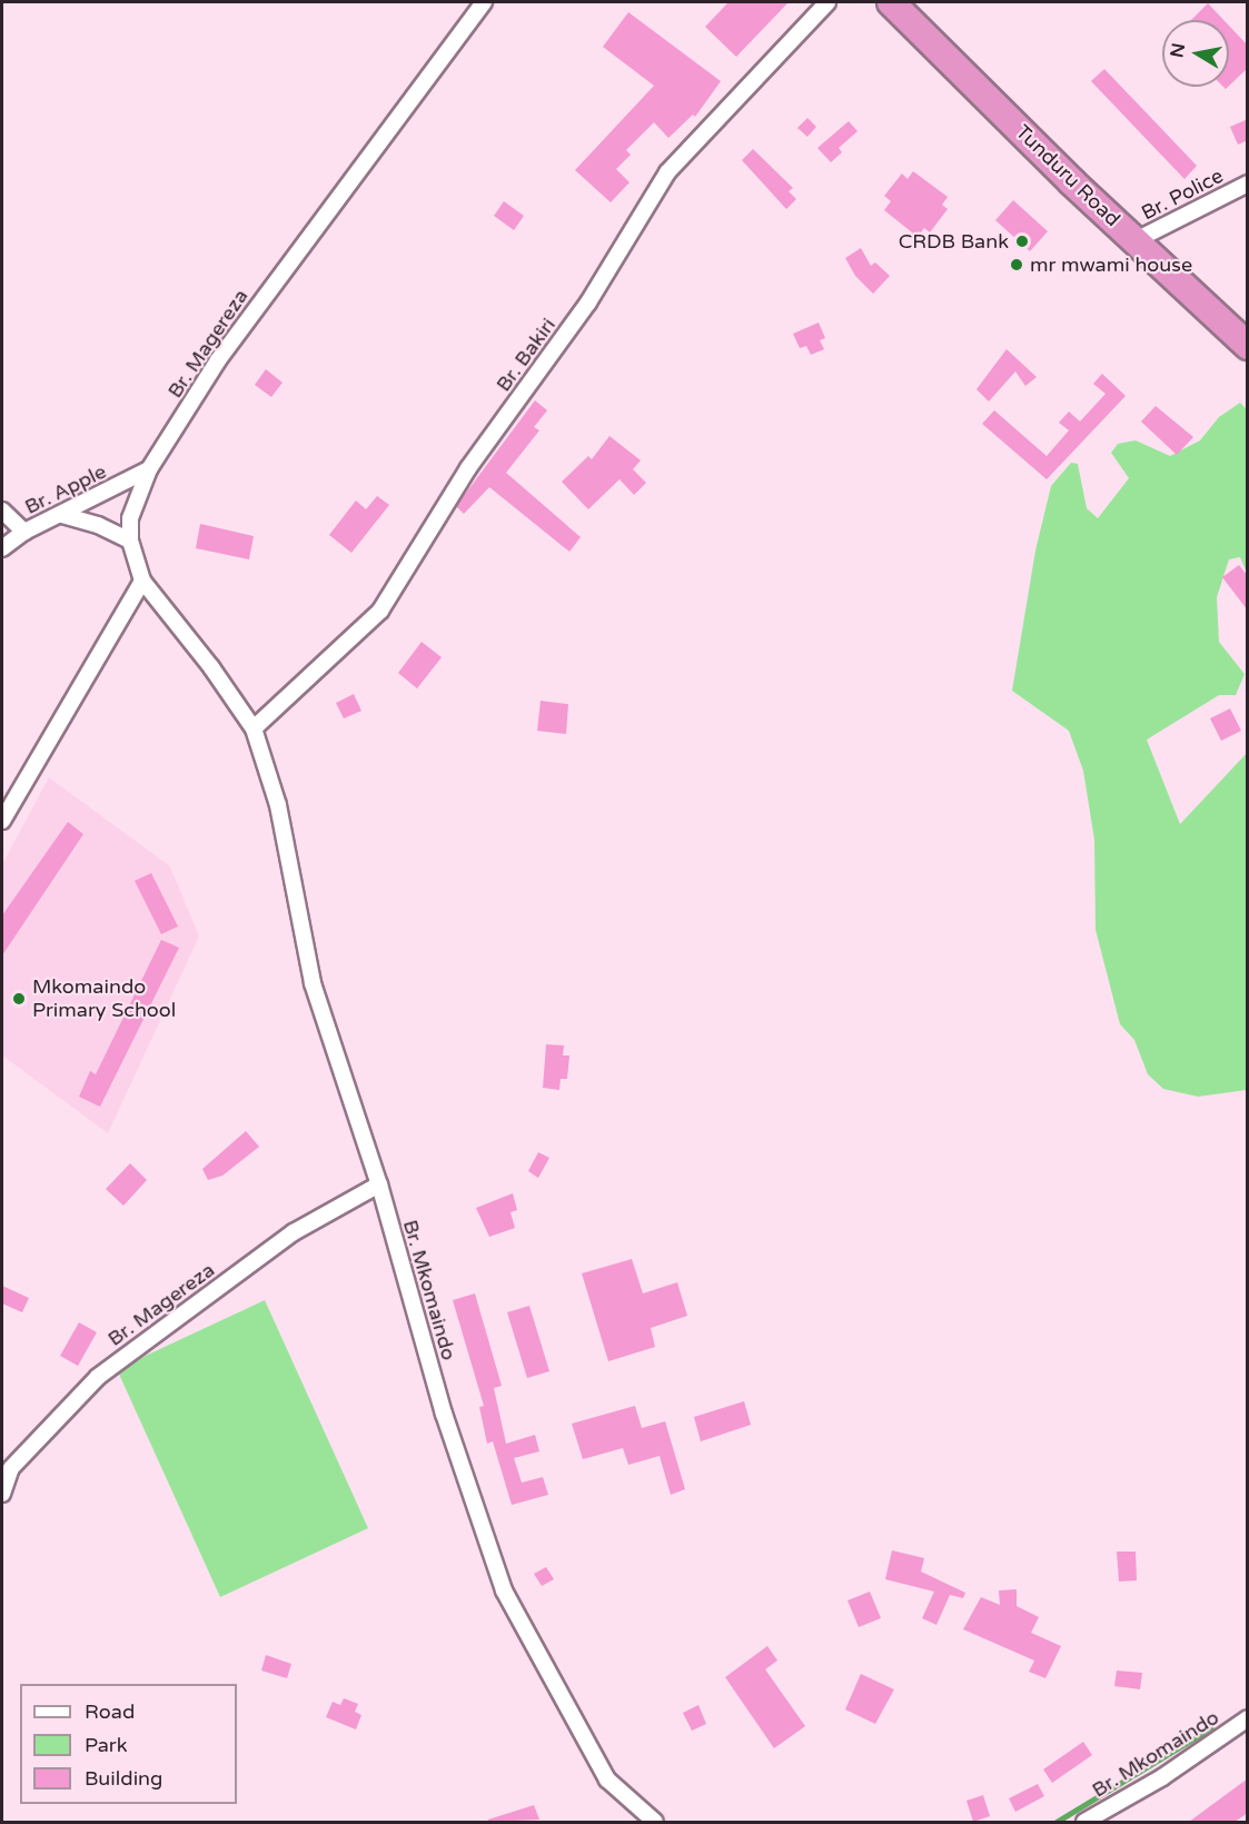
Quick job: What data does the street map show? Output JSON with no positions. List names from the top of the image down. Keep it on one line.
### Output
{"streets":{"highway":["Tunduru Road"],"street":["Br. Police","Br. Magereza","Br. Bakiri","Br. Apple","Br. Mkomaindo"]},"crossings":[["Tunduru Road","Br. Police"],["Br. Magereza","Br. Bakiri"],["Br. Magereza","Br. Apple"],["Br. Magereza","Br. Mkomaindo"],["Br. Bakiri","Br. Mkomaindo"]],"places":["CRDB Bank","mr mwami house","Mkomaindo Primary School"],"legend":["Road","Park","Building"],"north":"left"}
